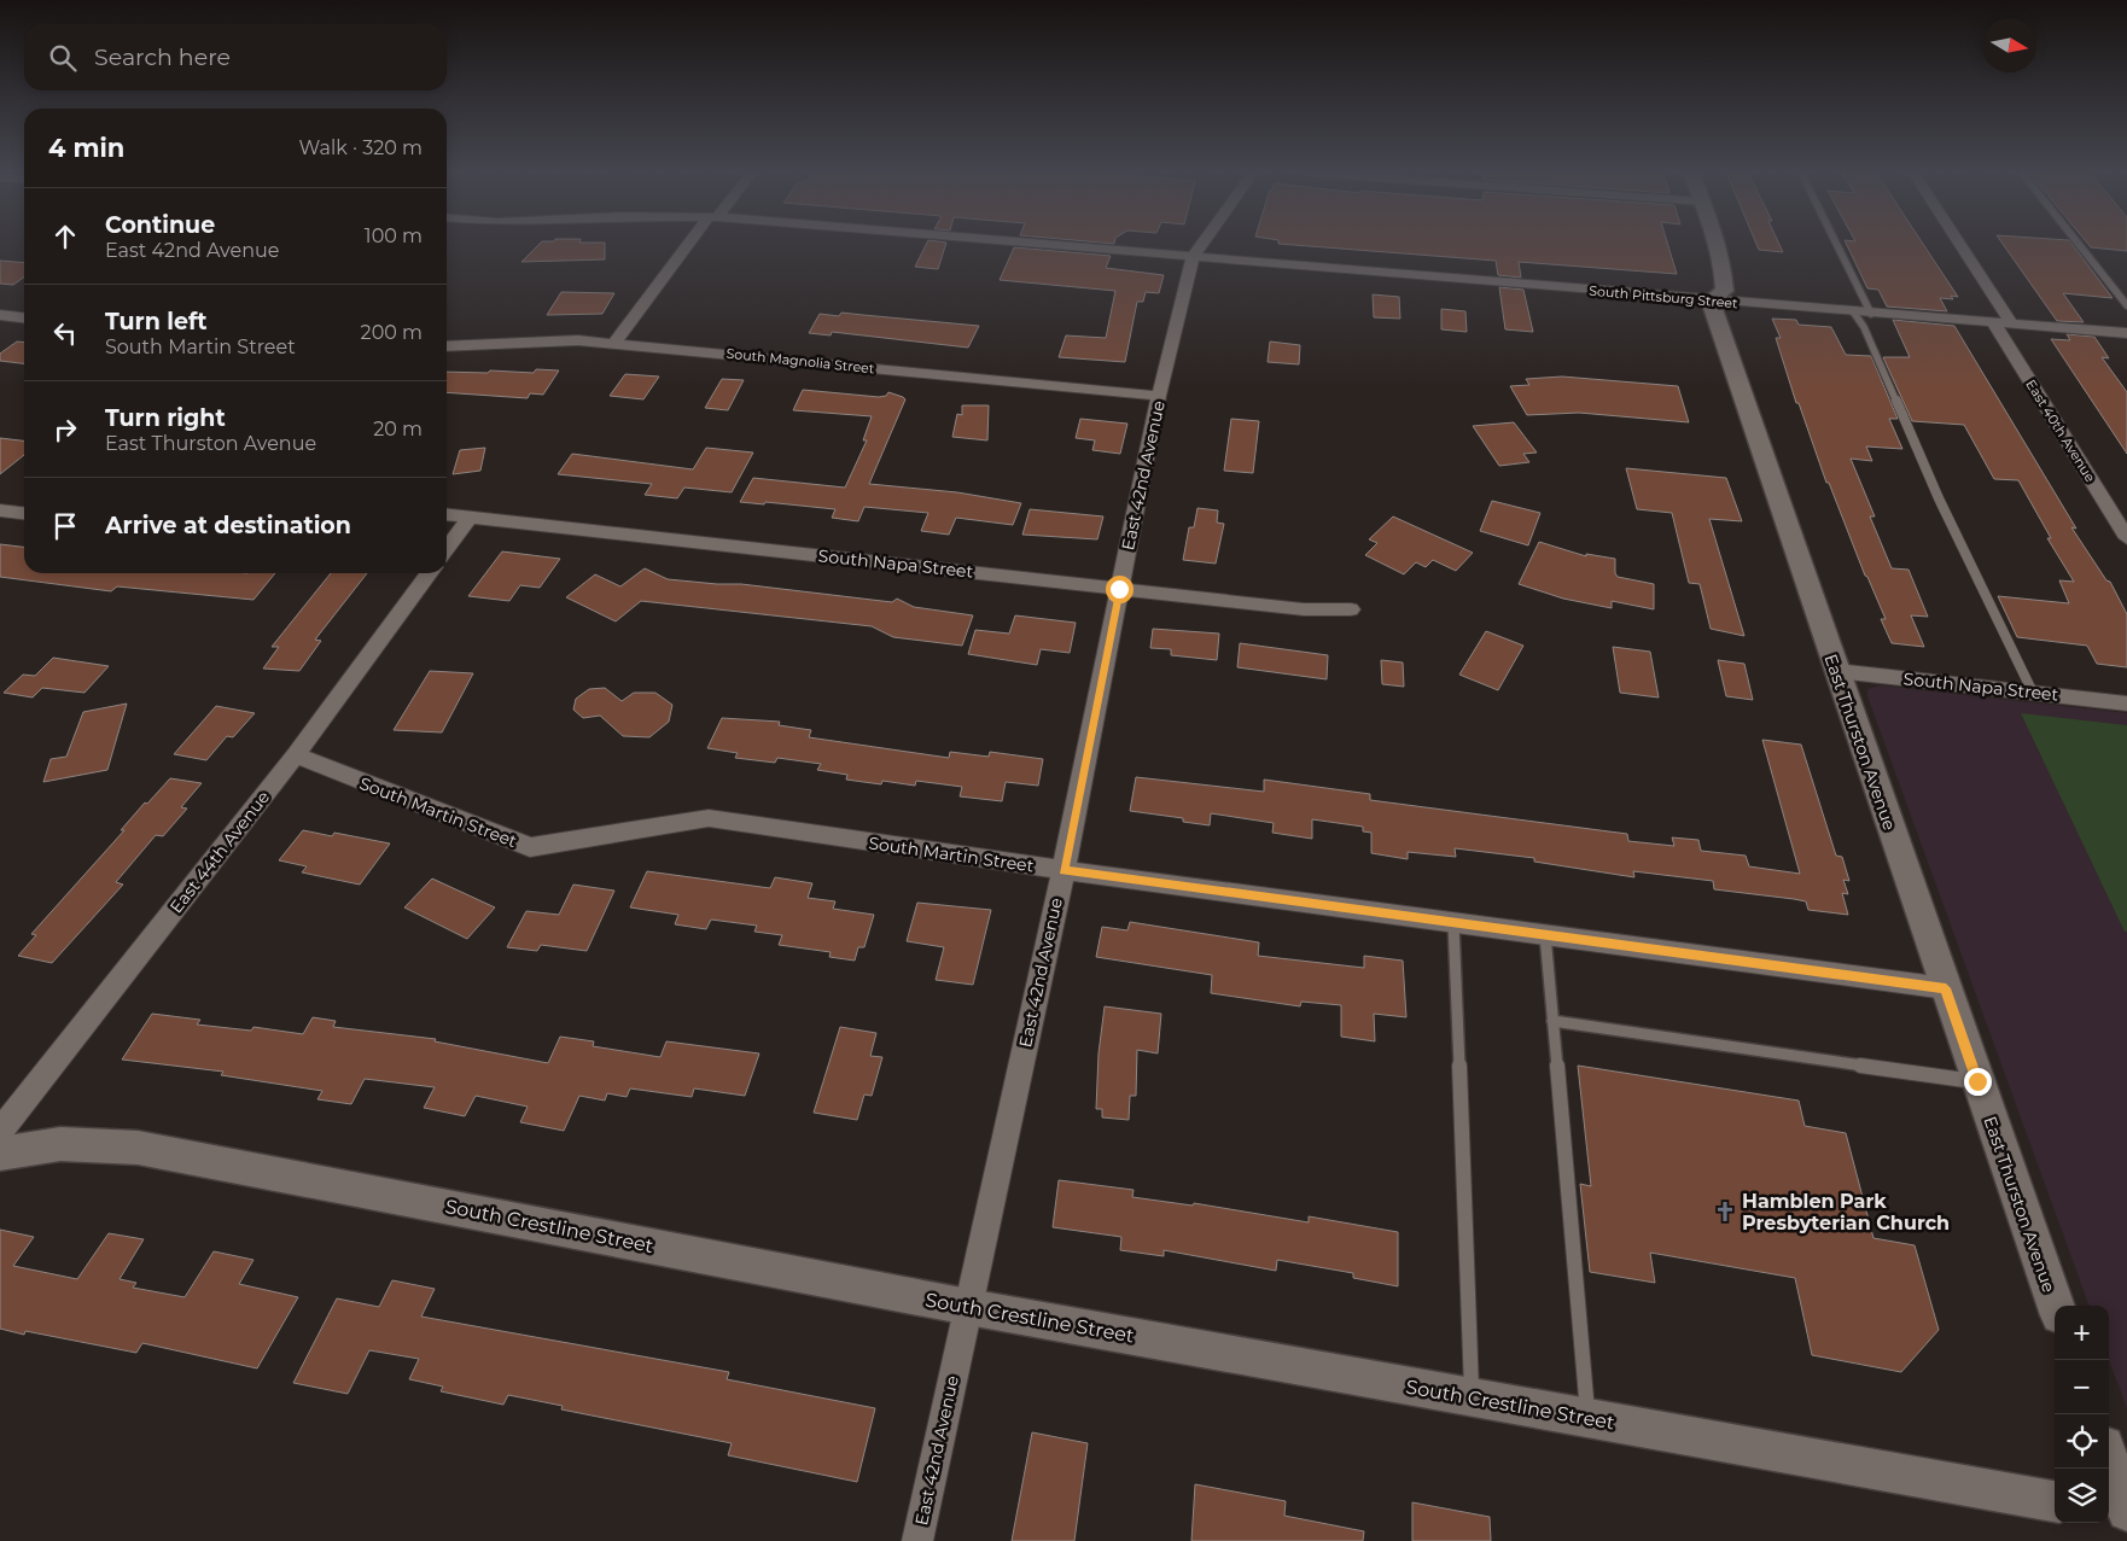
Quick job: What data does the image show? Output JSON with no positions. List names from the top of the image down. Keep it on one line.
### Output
{"streets":{"street":["South Pittsburg Street","South Magnolia Street","East 40th Avenue","East 42nd Avenue","South Napa Street","East Thurston Avenue","South Martin Street","East 44th Avenue","South Crestline Street"]},"crossings":[["South Pittsburg Street","East 40th Avenue"],["South Pittsburg Street","East 42nd Avenue"],["South Pittsburg Street","East Thurston Avenue"],["South Magnolia Street","East 42nd Avenue"],["East 42nd Avenue","South Napa Street"],["East 42nd Avenue","South Martin Street"],["East 42nd Avenue","South Crestline Street"],["South Napa Street","East Thurston Avenue"],["East Thurston Avenue","South Martin Street"],["South Martin Street","East 44th Avenue"]],"places":{"church":["Hamblen Park Presbyterian Church"]},"north":"right","page":{"search":"Search here","heading":["4 min","Walk · 320 m"],"list":[["Continue","East 42nd Avenue","100 m"],["Turn left","South Martin Street","200 m"],["Turn right","East Thurston Avenue","20 m"],"Arrive at destination"],"map_buttons":["+","−"]}}
